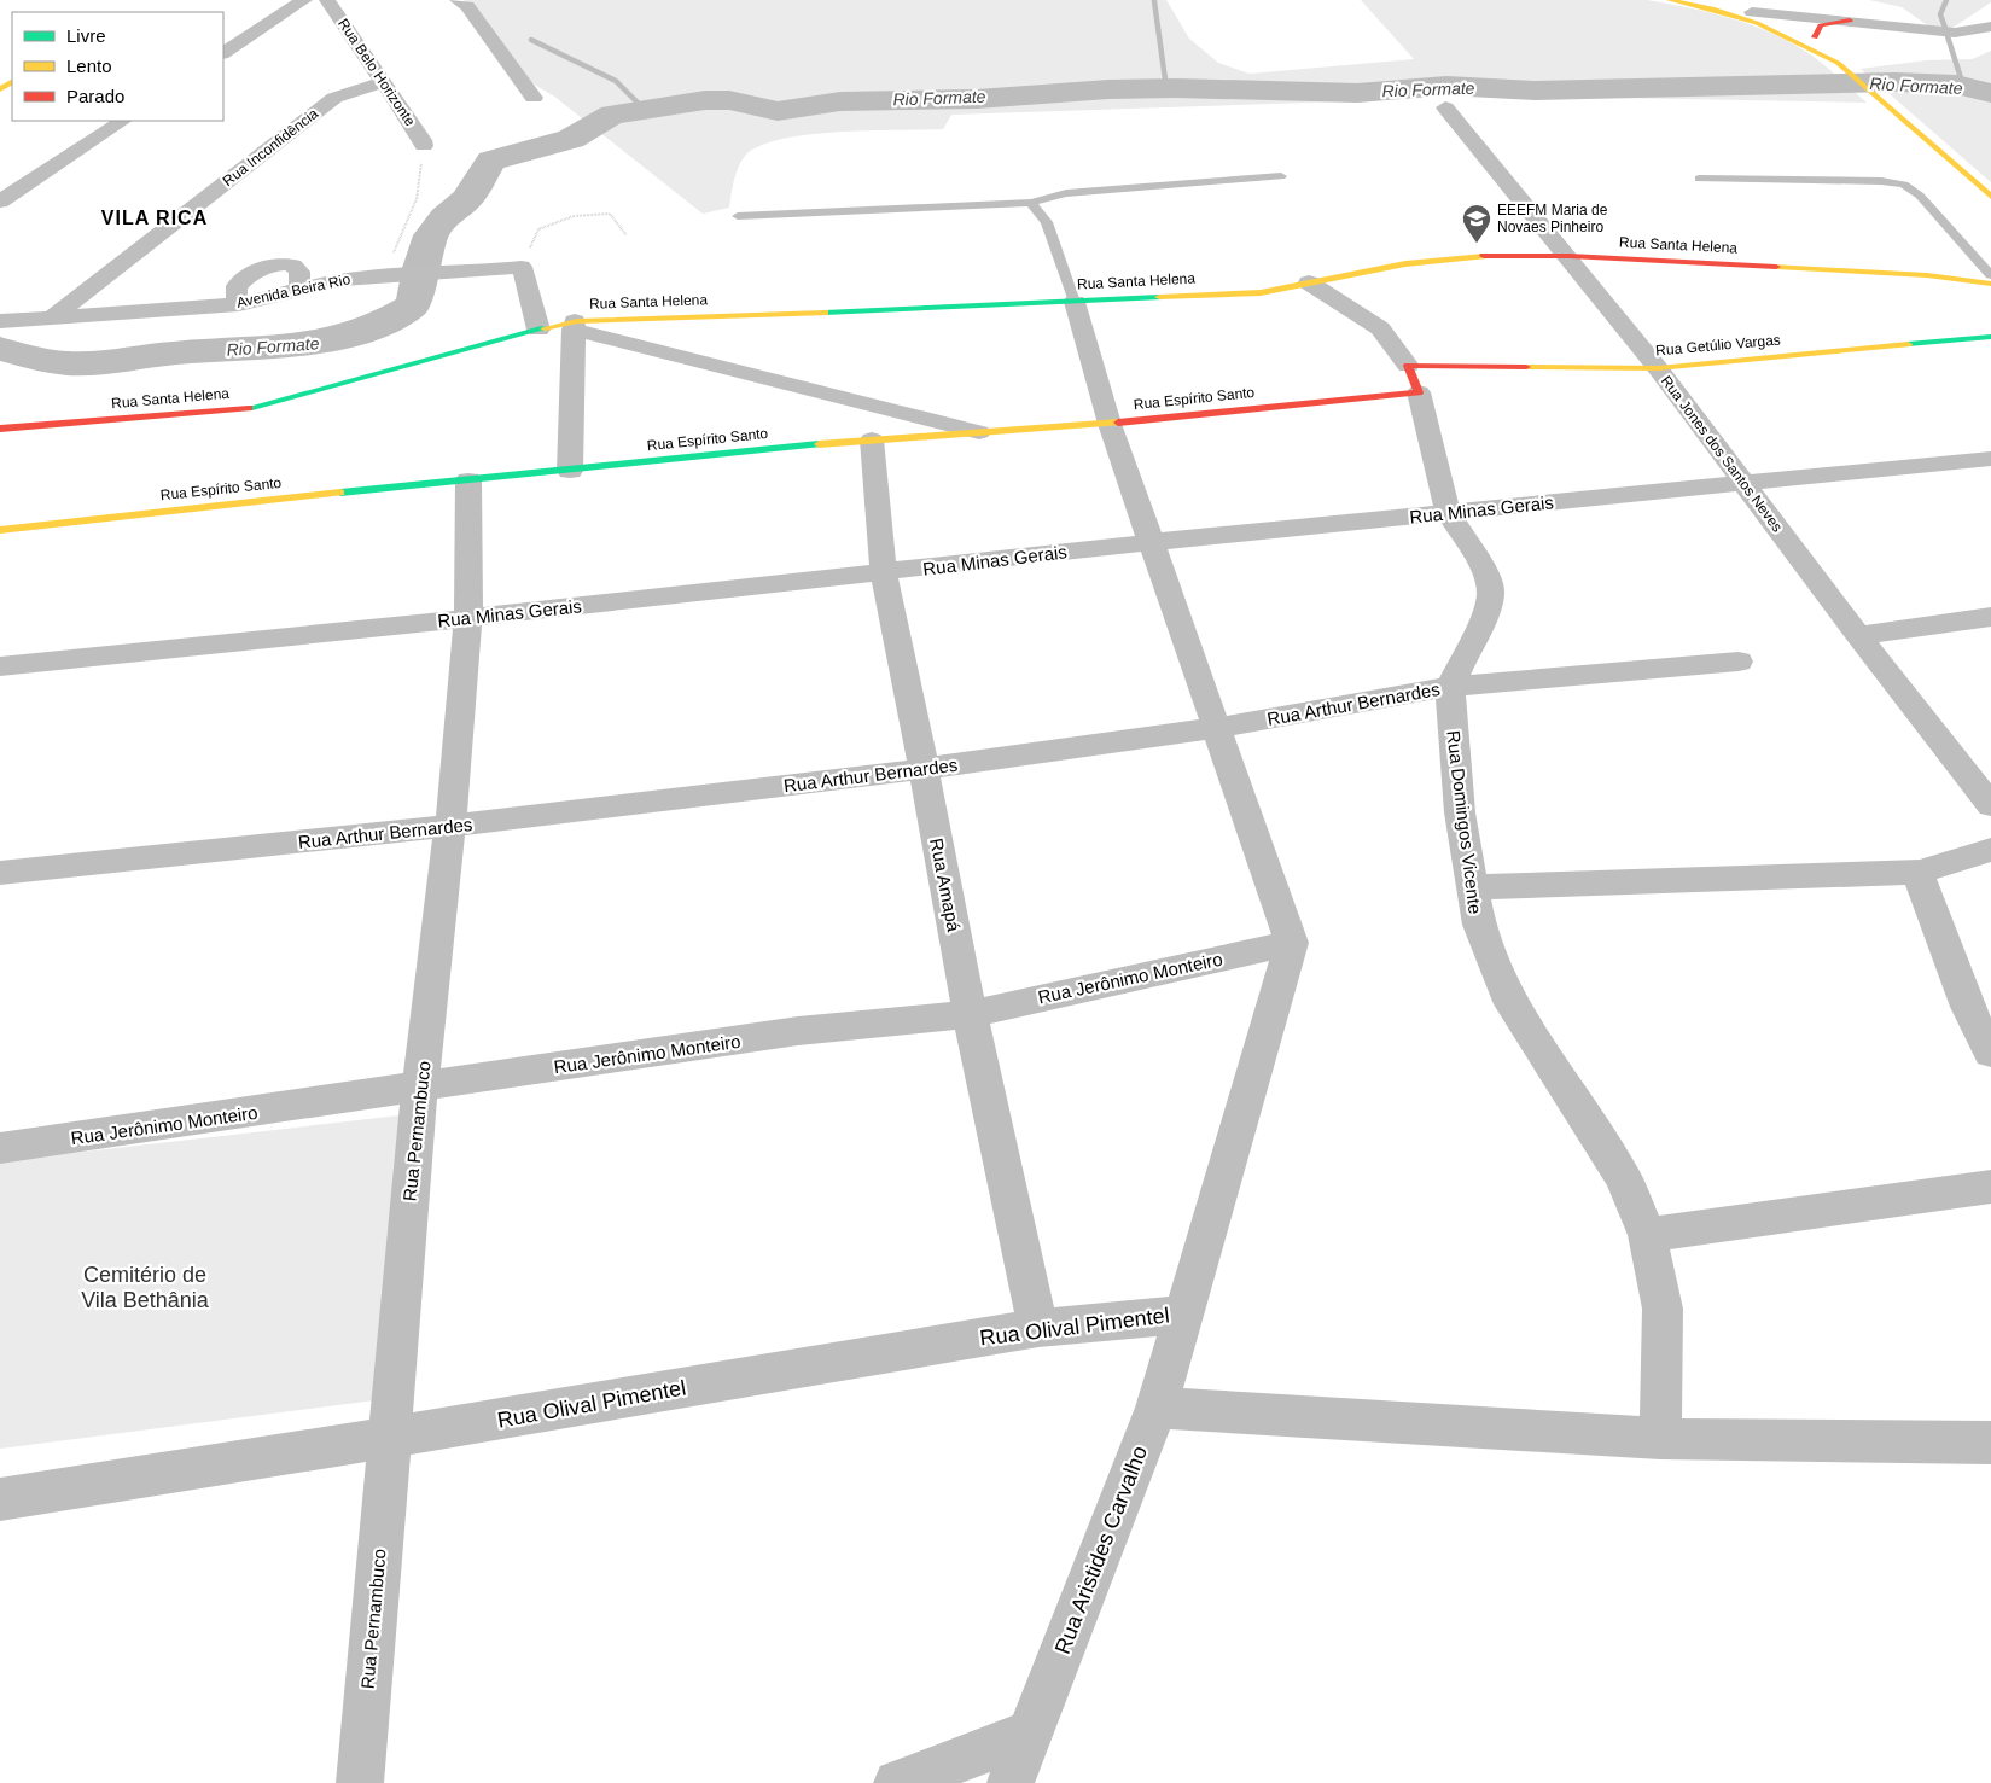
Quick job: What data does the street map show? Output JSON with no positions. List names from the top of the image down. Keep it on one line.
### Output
{"streets":{"street":["Rua Belo Horizonte","Rua Inconfidência","Rua Santa Helena","Avenida Beira Rio","Rua Getúlio Vargas","Rua Espírito Santo","Rua Jones dos Santos Neves","Rua Minas Gerais","Rua Arthur Bernardes","Rua Domingos Vicente","Rua Amapá","Rua Jerônimo Monteiro","Rua Pernambuco","Rua Olival Pimentel","Rua Aristides Carvalho"]},"crossings":[["Rua Belo Horizonte","Rua Inconfidência"],["Rua Inconfidência","Avenida Beira Rio"],["Rua Santa Helena","Rua Jones dos Santos Neves"],["Rua Santa Helena","Rua Domingos Vicente"],["Rua Getúlio Vargas","Rua Espírito Santo"],["Rua Getúlio Vargas","Rua Jones dos Santos Neves"],["Rua Getúlio Vargas","Rua Domingos Vicente"],["Rua Espírito Santo","Rua Domingos Vicente"],["Rua Espírito Santo","Rua Amapá"],["Rua Espírito Santo","Rua Pernambuco"],["Rua Jones dos Santos Neves","Rua Minas Gerais"],["Rua Minas Gerais","Rua Domingos Vicente"],["Rua Minas Gerais","Rua Amapá"],["Rua Minas Gerais","Rua Pernambuco"],["Rua Arthur Bernardes","Rua Domingos Vicente"],["Rua Arthur Bernardes","Rua Amapá"],["Rua Arthur Bernardes","Rua Pernambuco"],["Rua Amapá","Rua Jerônimo Monteiro"],["Rua Amapá","Rua Olival Pimentel"],["Rua Jerônimo Monteiro","Rua Pernambuco"],["Rua Jerônimo Monteiro","Rua Aristides Carvalho"],["Rua Pernambuco","Rua Olival Pimentel"],["Rua Olival Pimentel","Rua Aristides Carvalho"]],"districts":["VILA RICA"],"water":["Rio Formate"],"parks":["Cemitério de Vila Bethânia"],"places":{"school or university":["EEEFM Maria de Novaes Pinheiro"]},"legend":["Livre","Lento","Parado"]}
